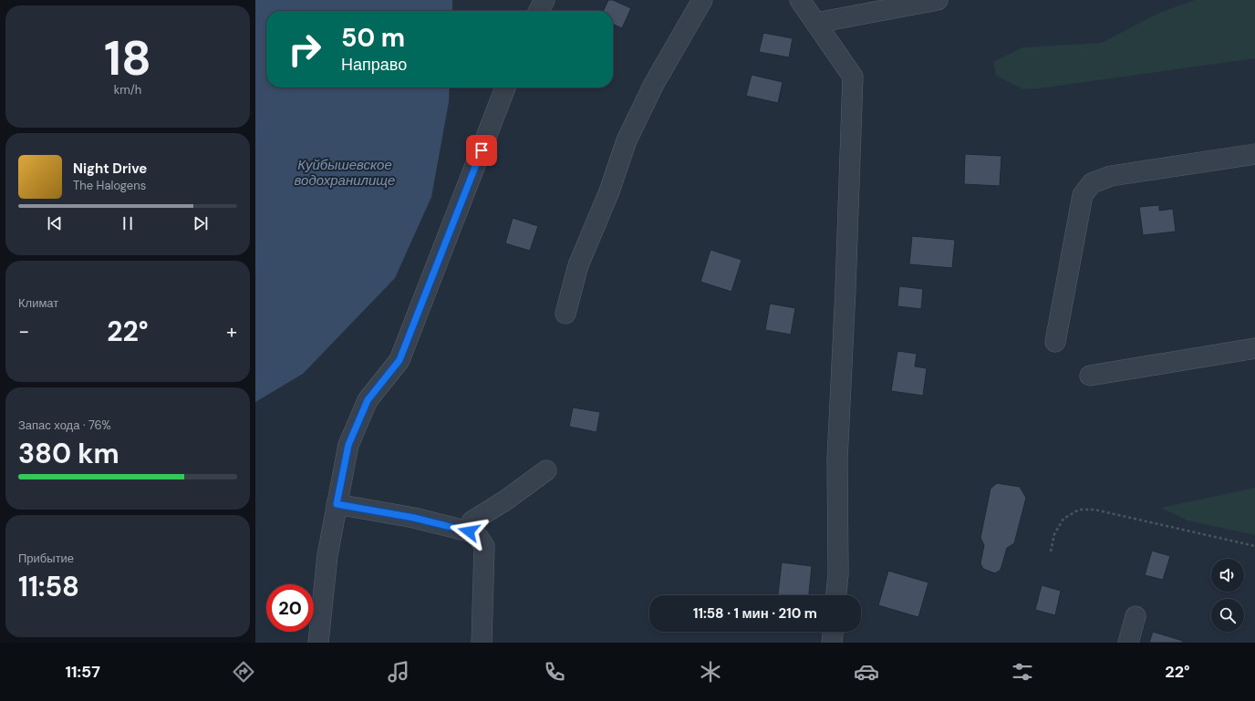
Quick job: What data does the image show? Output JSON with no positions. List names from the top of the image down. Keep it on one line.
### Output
{"water":["Куйбышевское водохранилище"],"page":{"tile":[["18","km/h"],"Климат",["Запас хода · 76%","380 km"],["Прибытие","11:58"]],"turn":["50 m","Направо"],"song":["Night Drive","The Halogens"],"heat":["−","22°","+"],"limit":"20","trip":"11:58 · 1 мин · 210 m","tabs":["11:57","22°"]}}
